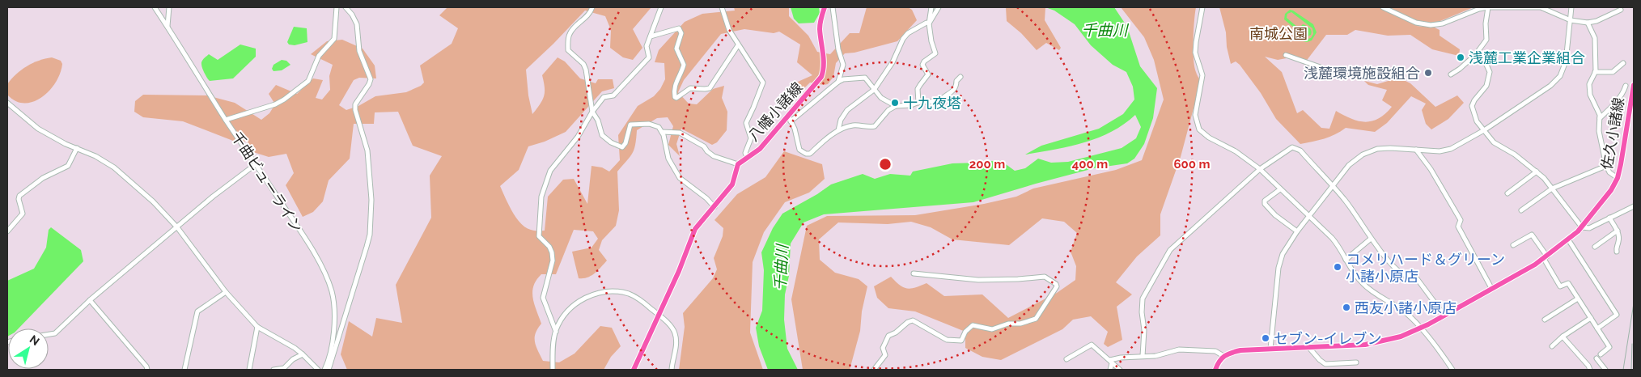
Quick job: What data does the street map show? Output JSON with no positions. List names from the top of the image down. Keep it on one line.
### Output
{"streets":{"main road":["八幡小諸線","佐久小諸線"],"street":["千曲ビューライン"]},"water":["千曲川"],"parks":["南城公園"],"places":["浅麓工業企業組合","浅麓環境施設組合","十九夜塔","コメリハード＆グリーン 小諸小原店","西友小諸小原店","セブン-イレブン"],"north":"top right","rings":["200 m","400 m","600 m"]}
